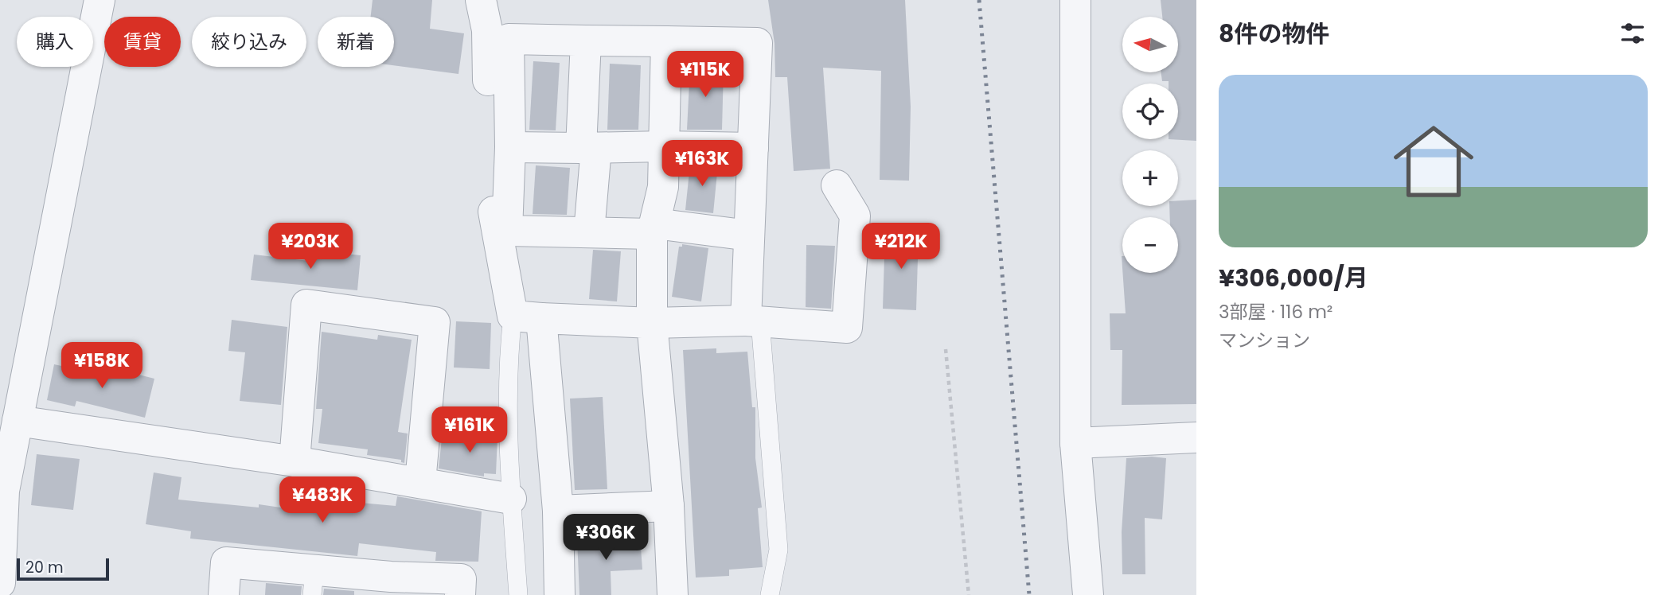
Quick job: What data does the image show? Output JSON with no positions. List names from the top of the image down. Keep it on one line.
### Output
{"scale_bar":"20 m","north":"left","page":{"heading":"8件の物件","map_buttons":["+","−"],"chip":["購入","賃貸","絞り込み","新着"],"price":["¥115K","¥163K","¥203K","¥212K","¥158K","¥161K","¥483K","¥306K"],"list":[{"name":"¥306,000/月","note":"3部屋 · 116 m² · マンション"}],"scale":"20 m"}}
